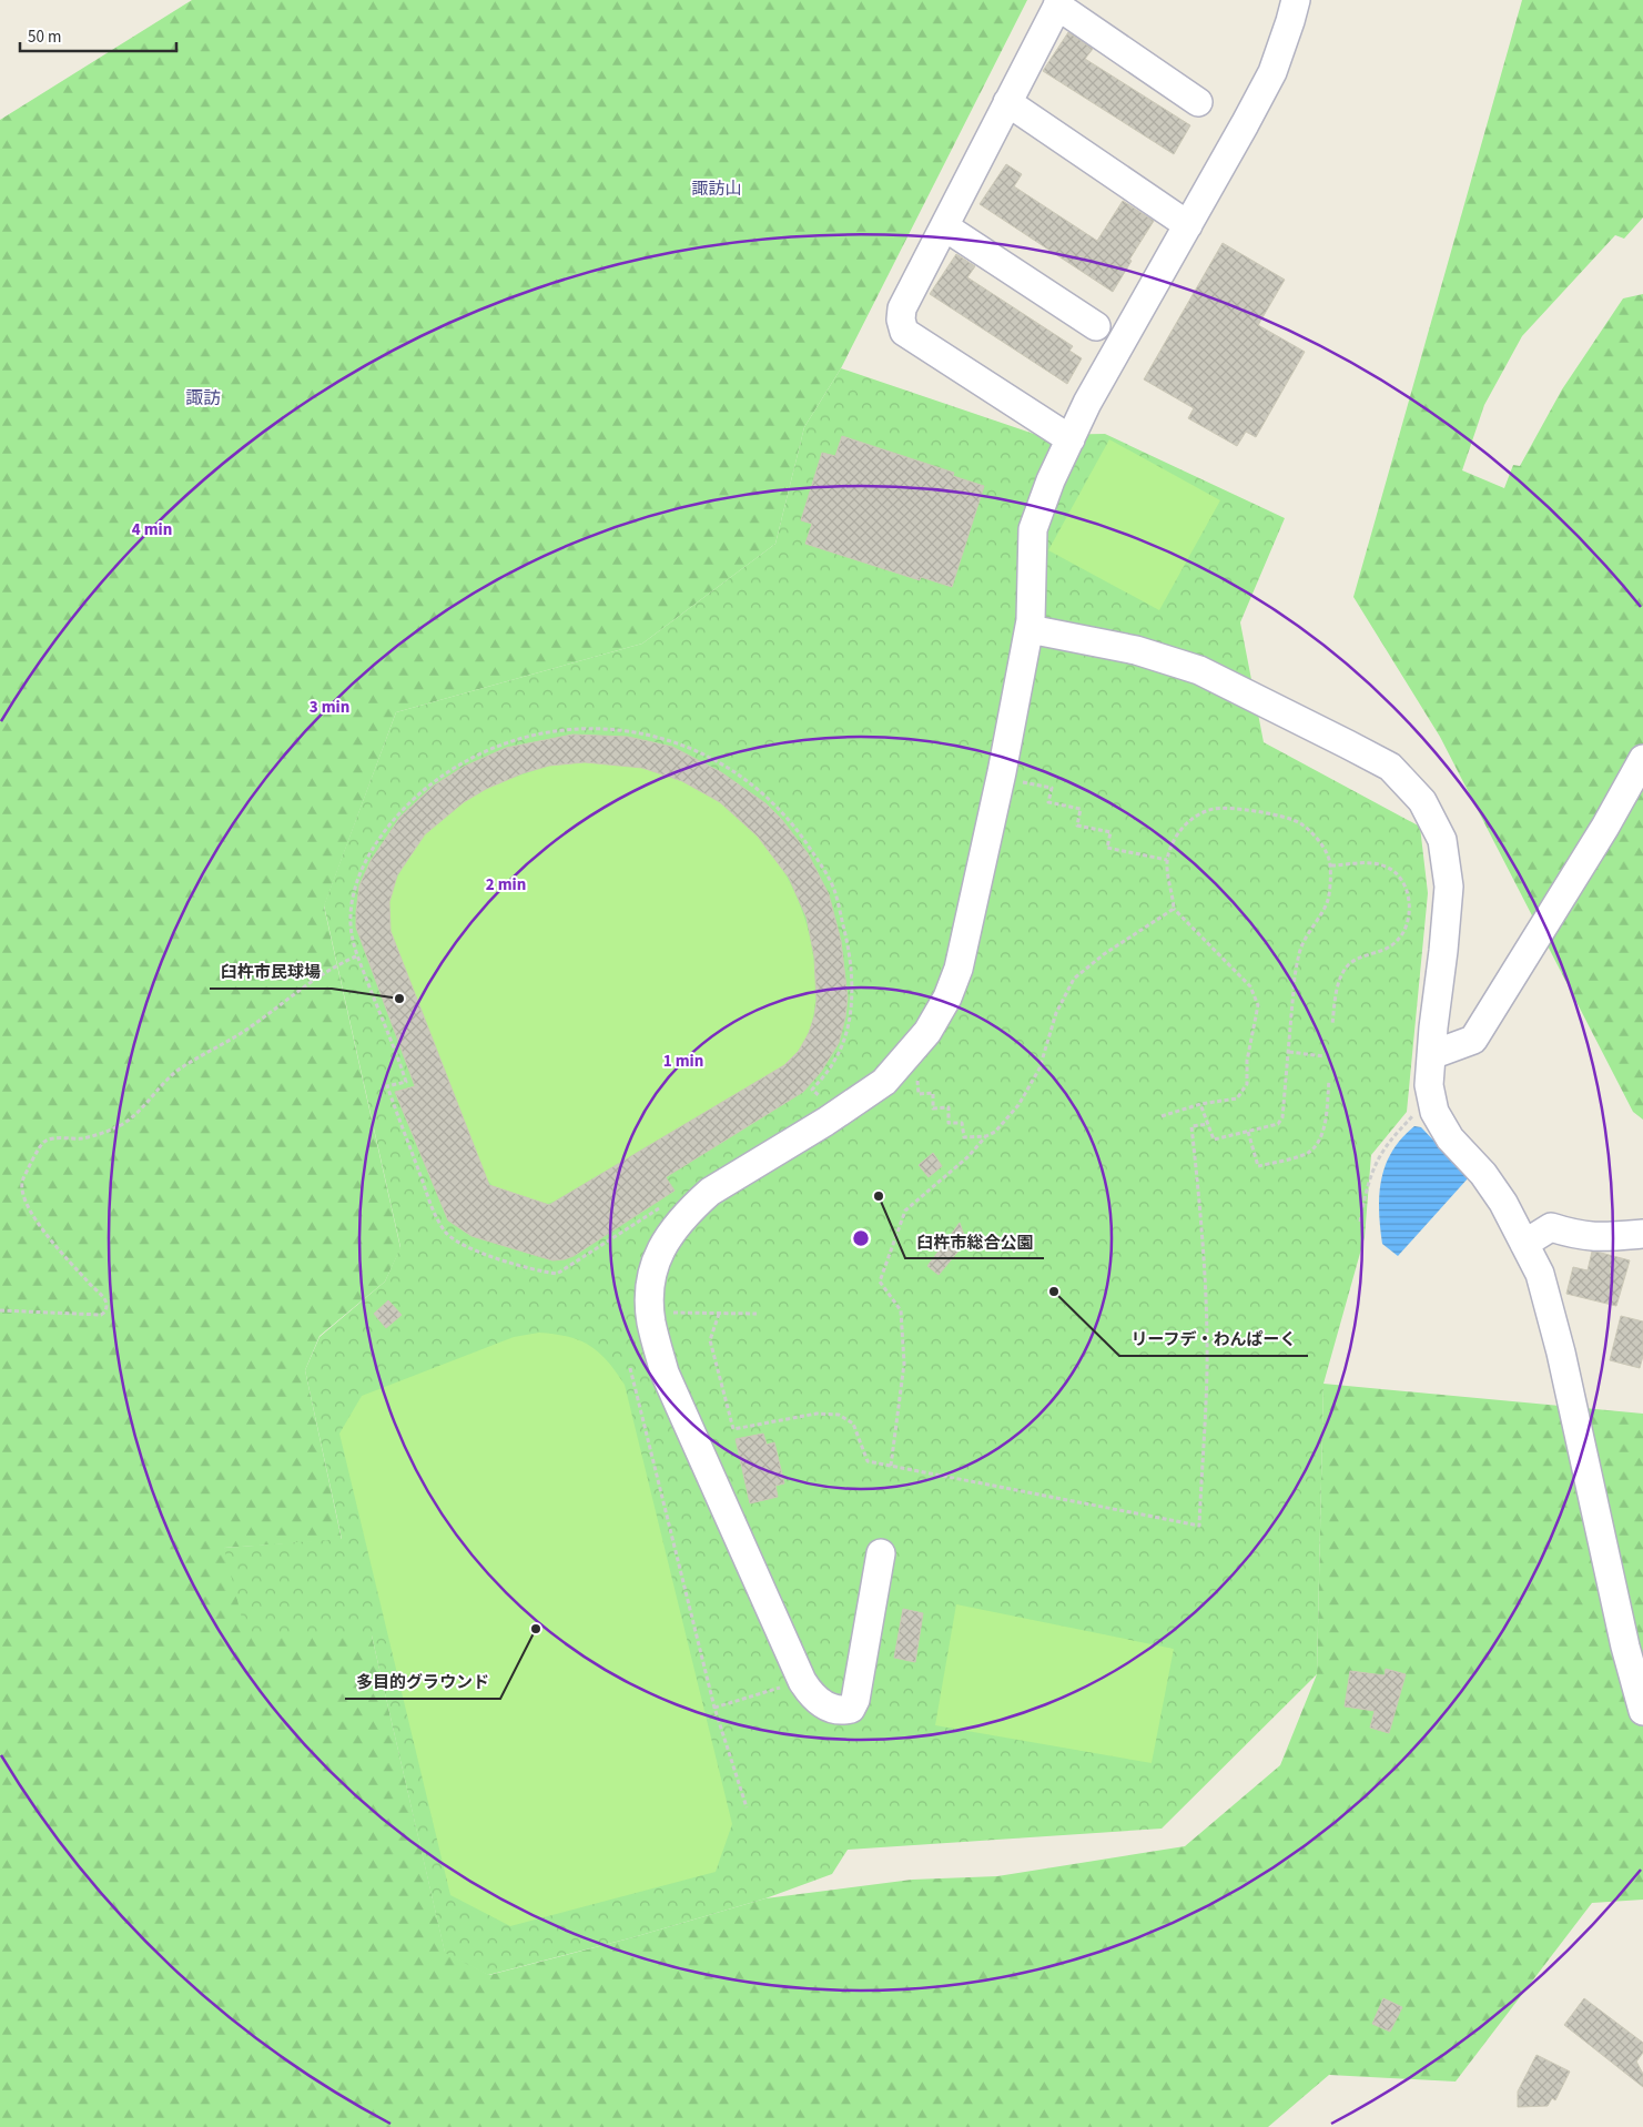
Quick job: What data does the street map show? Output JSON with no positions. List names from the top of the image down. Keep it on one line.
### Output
{"districts":["諏訪山","諏訪"],"places":["臼杵市民球場","臼杵市総合公園","リーフデ・わんぱーく","多目的グラウンド"],"scale_bar":"50 m","rings":["4 min","3 min","2 min","1 min"]}
